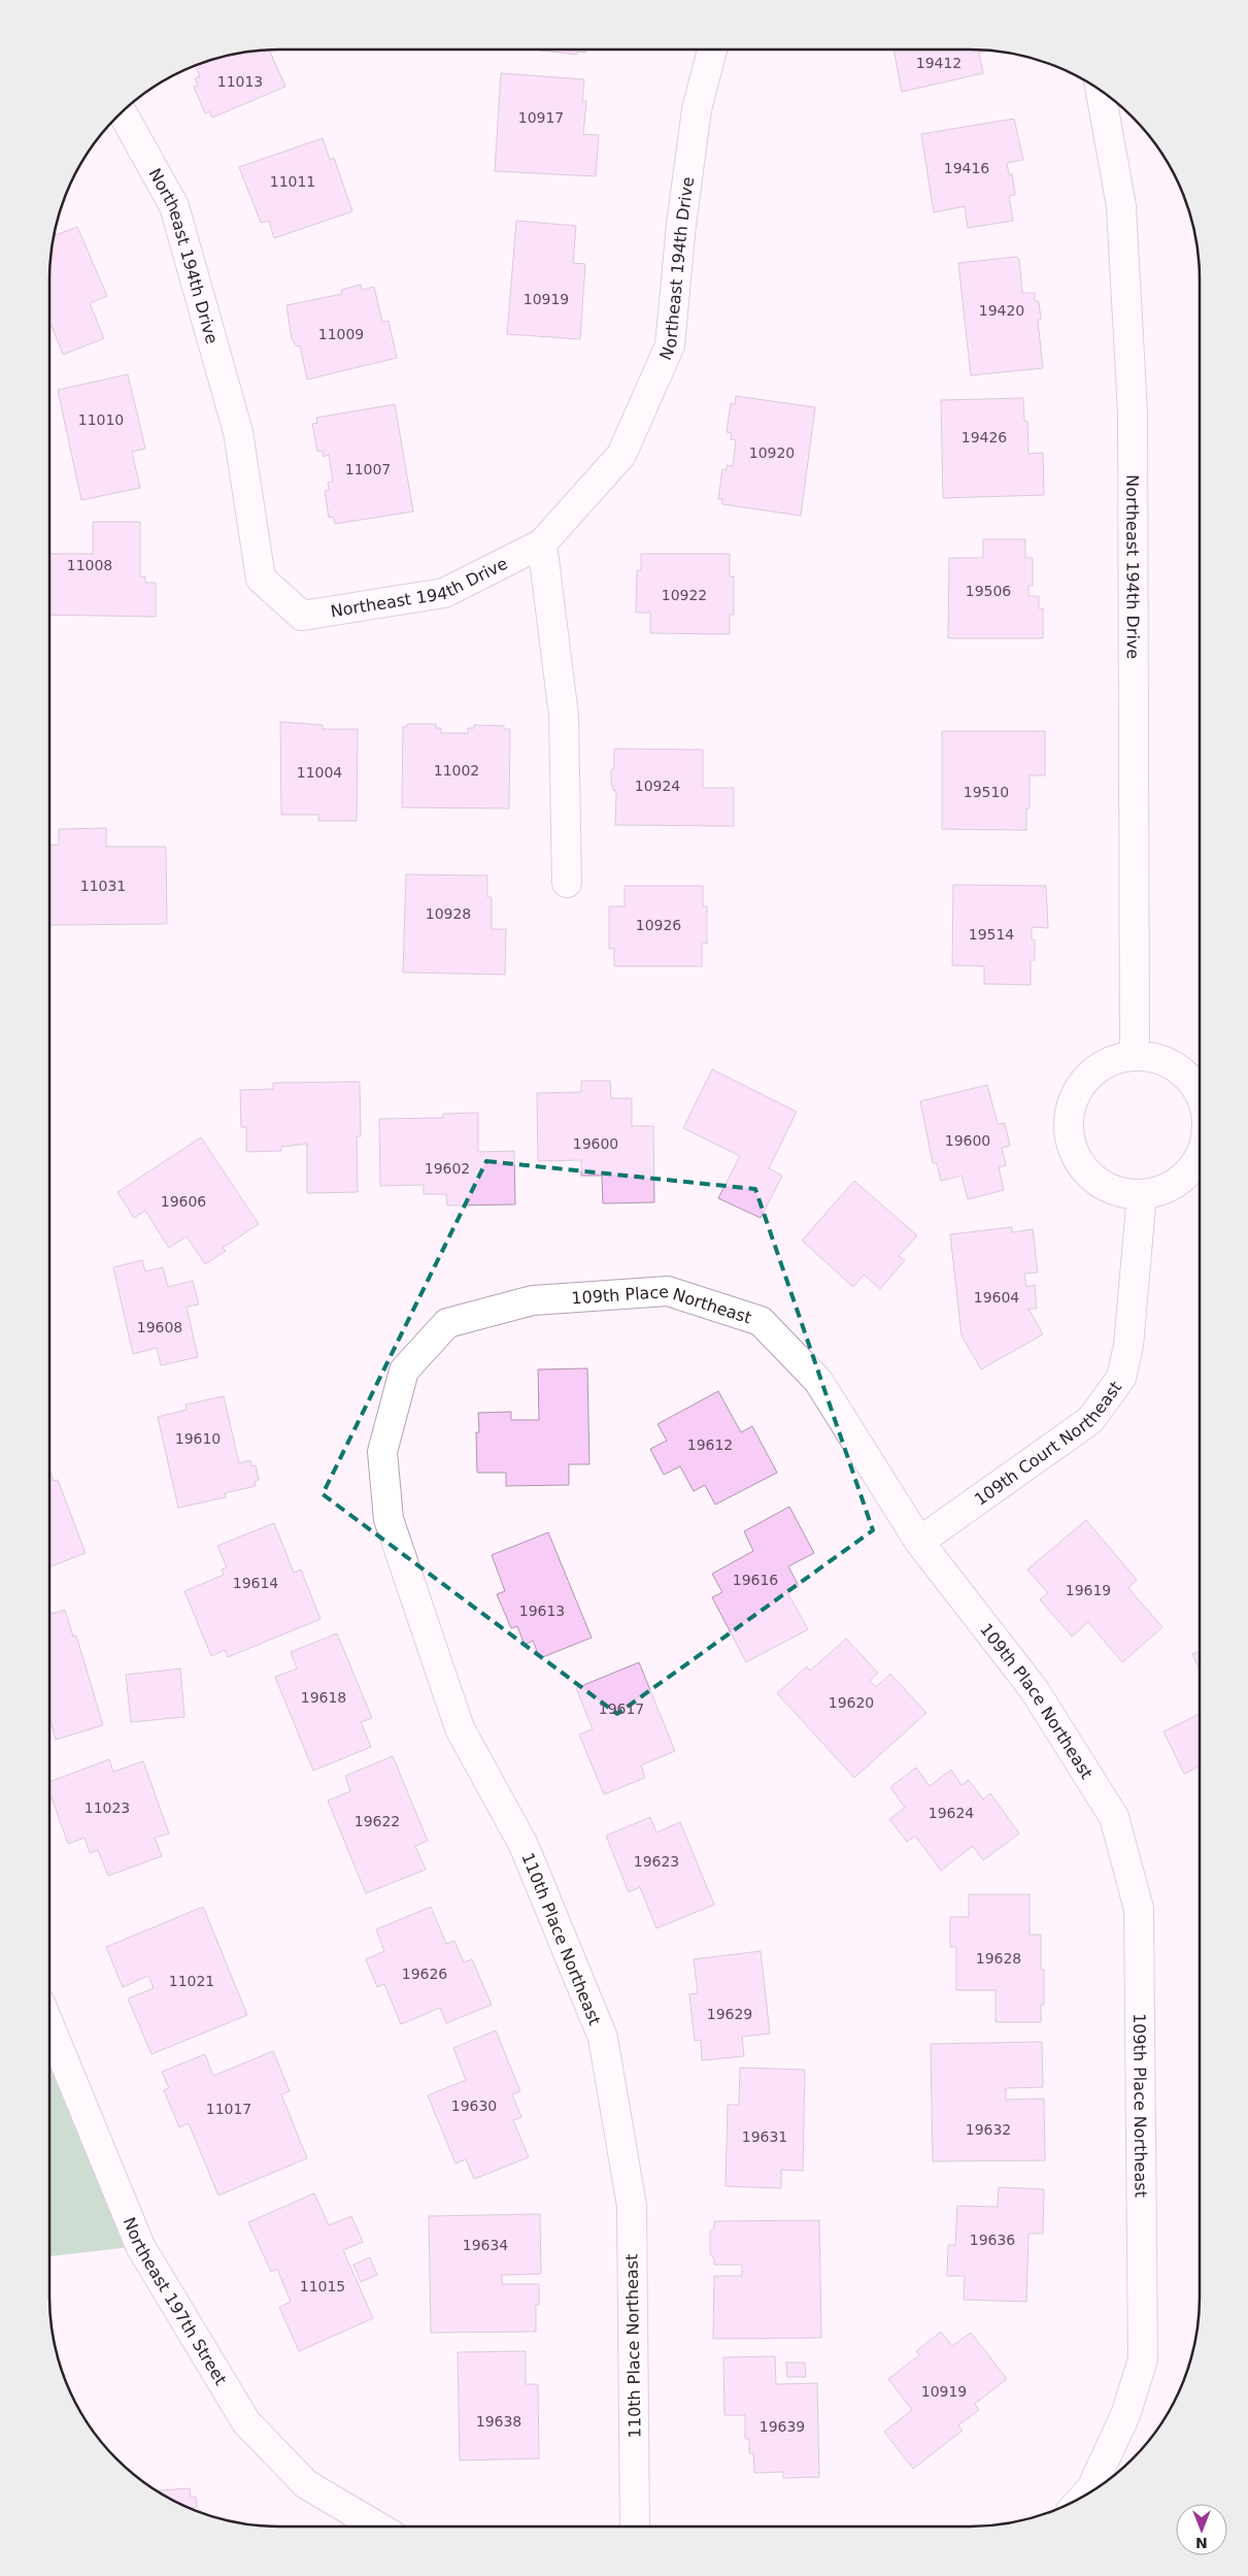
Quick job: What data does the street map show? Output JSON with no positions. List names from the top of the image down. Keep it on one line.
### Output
{"streets":{"street":["Northeast 194th Drive","109th Place Northeast","109th Court Northeast","110th Place Northeast","Northeast 197th Street"]},"crossings":[["109th Place Northeast","109th Court Northeast"],["109th Place Northeast","110th Place Northeast"]],"house_numbers":["19412","11013","10917","19416","11011","10919","19420","11009","11010","19426","10920","11007","11008","19506","10922","11002","11004","10924","19510","11031","10928","10926","19514","19600","19600","19602","19606","19604","19608","19610","19612","19616","19614","19619","19613","19618","19620","19617","11023","19624","19622","19623","19628","19626","11021","19629","19630","11017","19632","19631","19636","19634","11015","10919","19638","19639"],"north":"bottom"}
